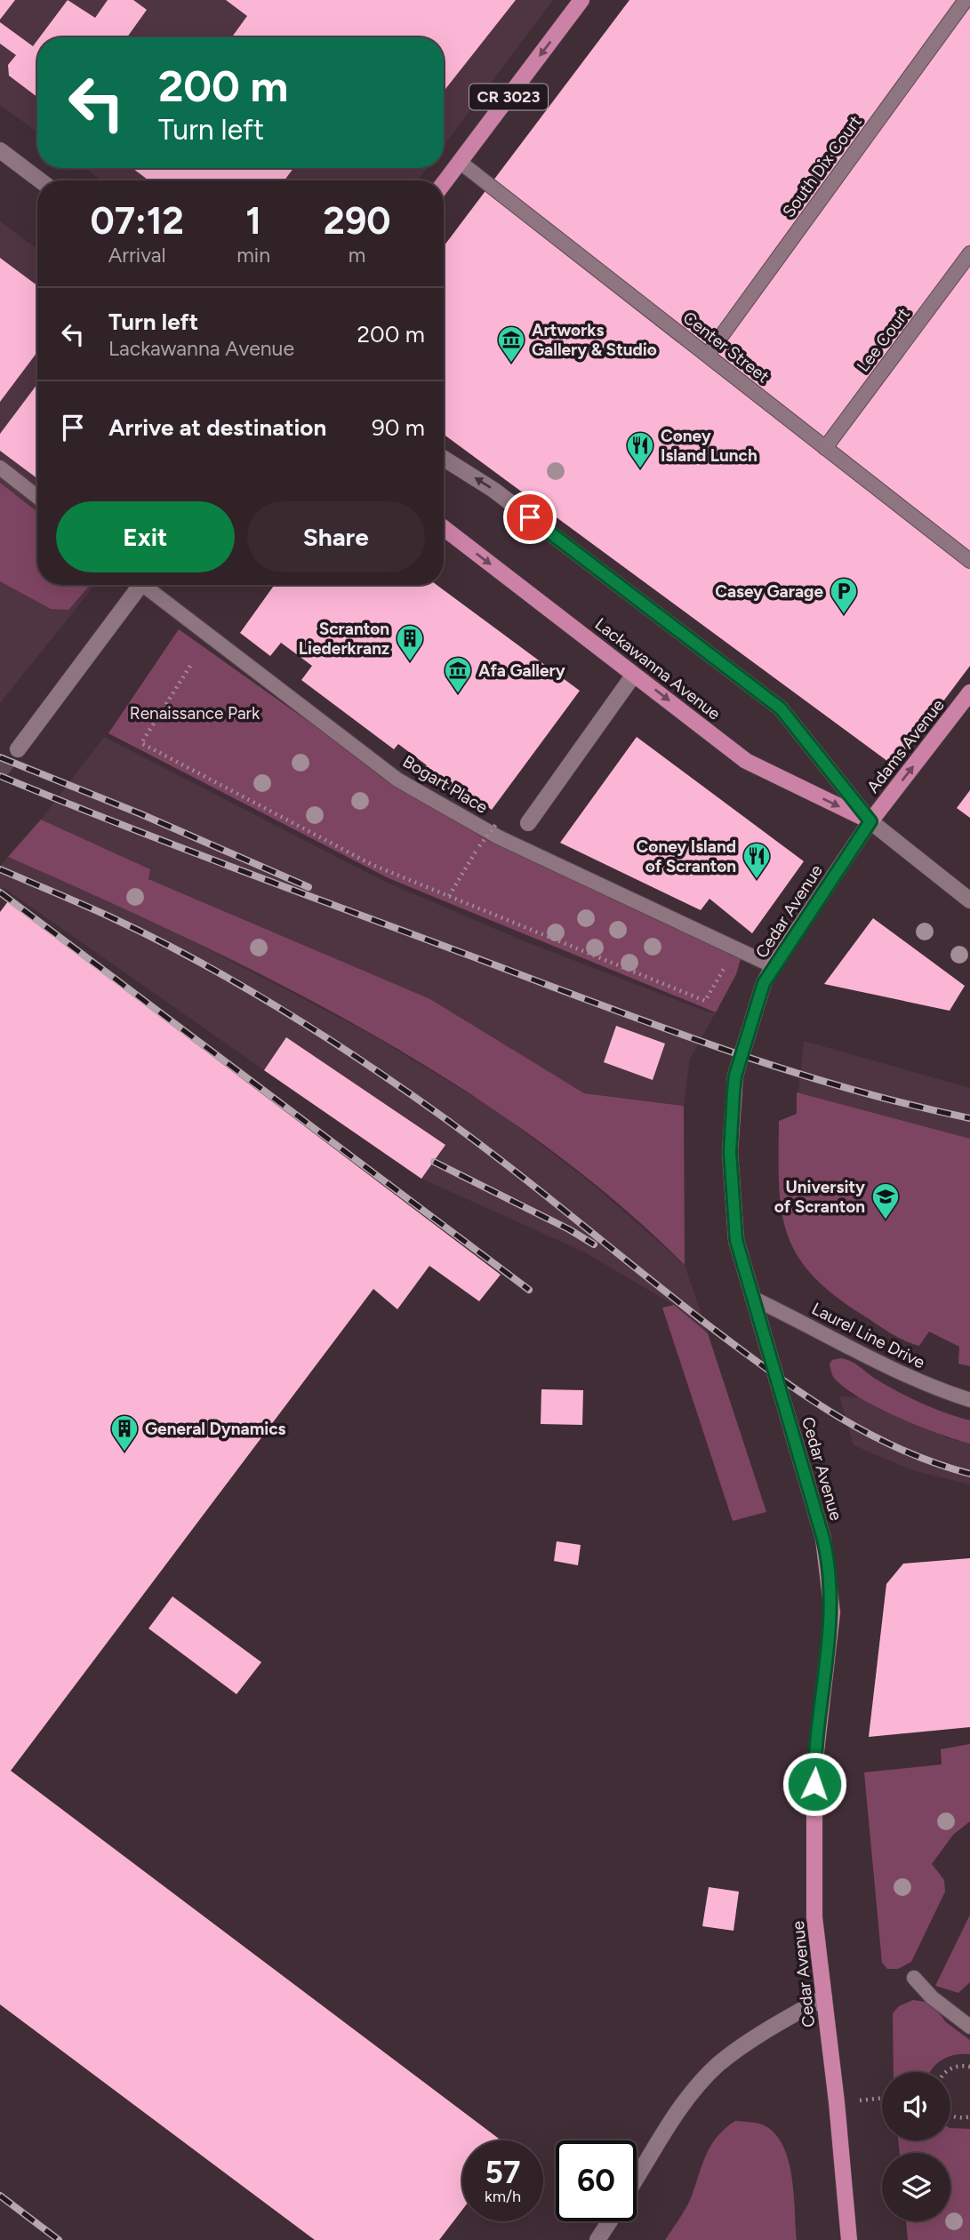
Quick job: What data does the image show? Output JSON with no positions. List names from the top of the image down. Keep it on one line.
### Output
{"streets":{"main road":["CR 3023","Lackawanna Avenue","Adams Avenue","Cedar Avenue"],"lane":["South Dix Court","Lee Court","Center Street","Bogart Place","Laurel Line Drive"]},"crossings":[["CR 3023","Center Street"],["South Dix Court","Center Street"],["Lee Court","Center Street"],["Lackawanna Avenue","Adams Avenue"],["Lackawanna Avenue","Cedar Avenue"],["Adams Avenue","Cedar Avenue"],["Bogart Place","Cedar Avenue"],["Cedar Avenue","Laurel Line Drive"]],"one_way":["Adams Avenue"],"parks":["Renaissance Park"],"places":{"museum":["Artworks Gallery & Studio","Afa Gallery"],"restaurant":["Coney Island Lunch","Coney Island of Scranton"],"parking":["Casey Garage"],"building":["Scranton Liederkranz","General Dynamics"],"school or university":["University of Scranton"]},"page":{"turn":["200 m","Turn left"],"eta":["07:12","Arrival","1","min","290","m"],"list":[{"name":"Turn left","note":"Lackawanna Avenue","value":"200 m"},{"name":"Arrive at destination","value":"90 m"}],"buttons":["Exit","Share"],"speed":"57 km/h","limit":"60"}}
